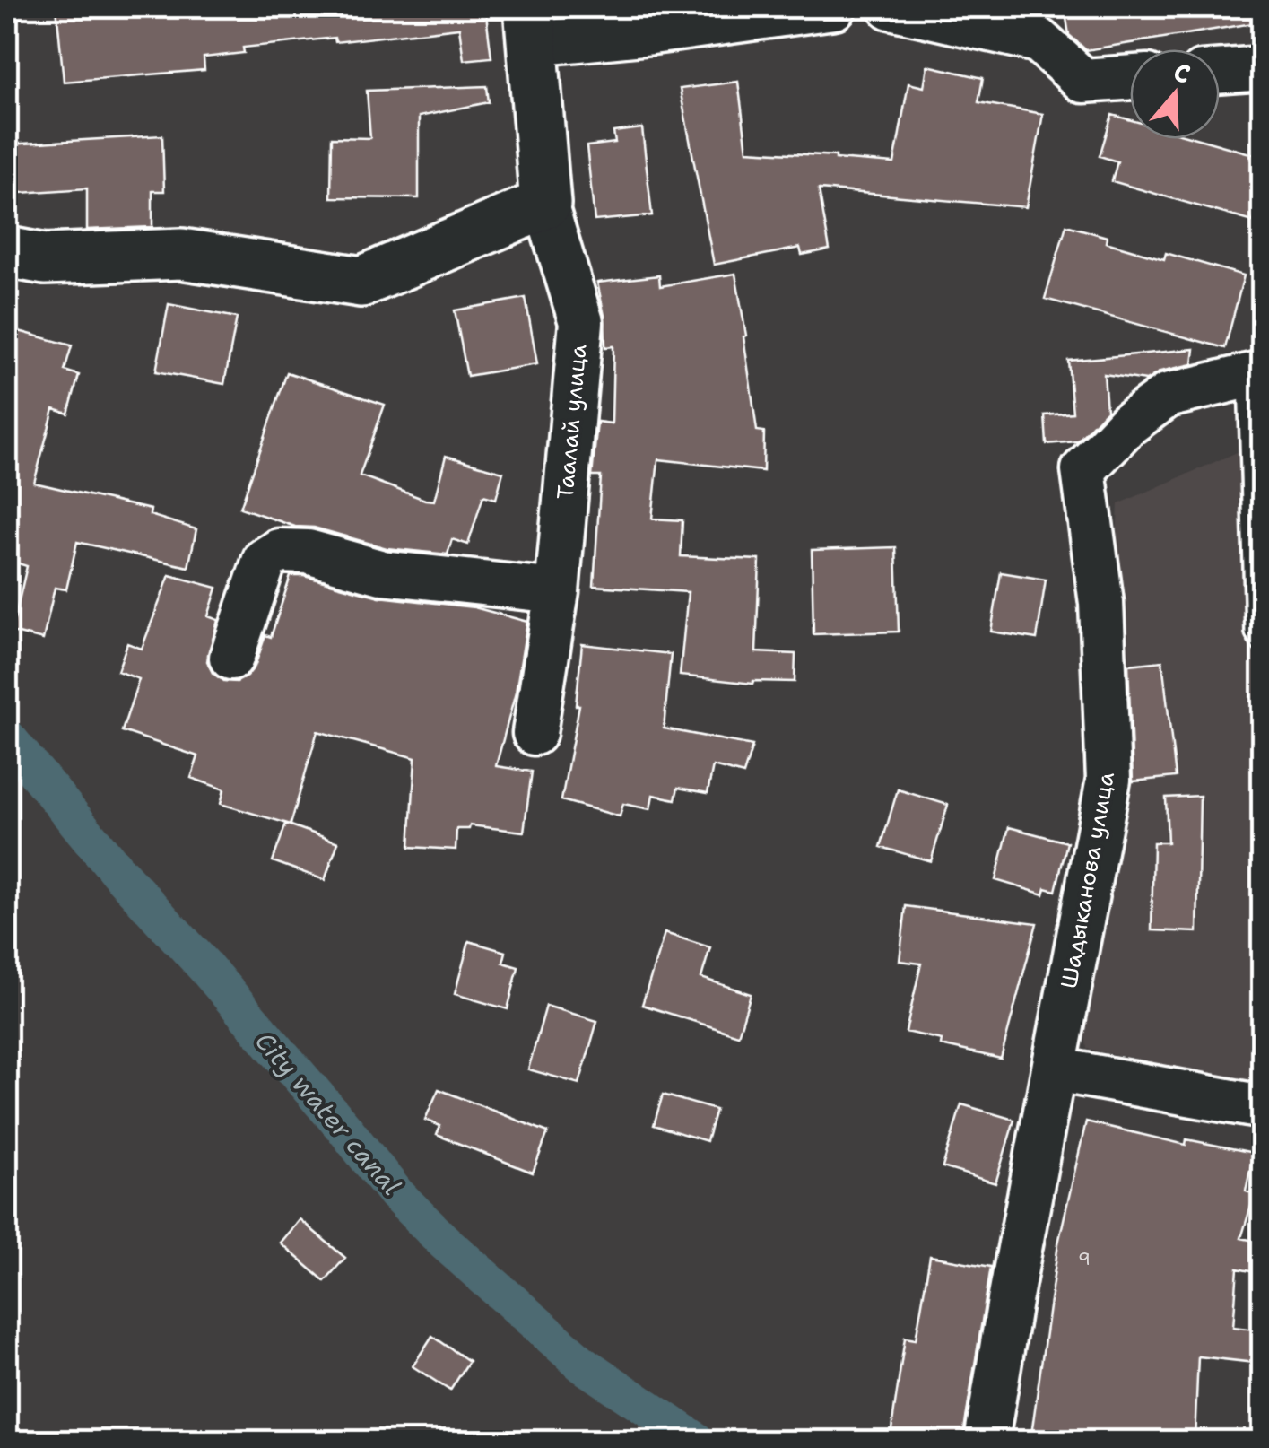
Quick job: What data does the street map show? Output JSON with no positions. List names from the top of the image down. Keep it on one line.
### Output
{"streets":{"street":["Таалай улица","Шадыканова улица"]},"water":["City water canal"],"house_numbers":["9"],"north":"top"}
